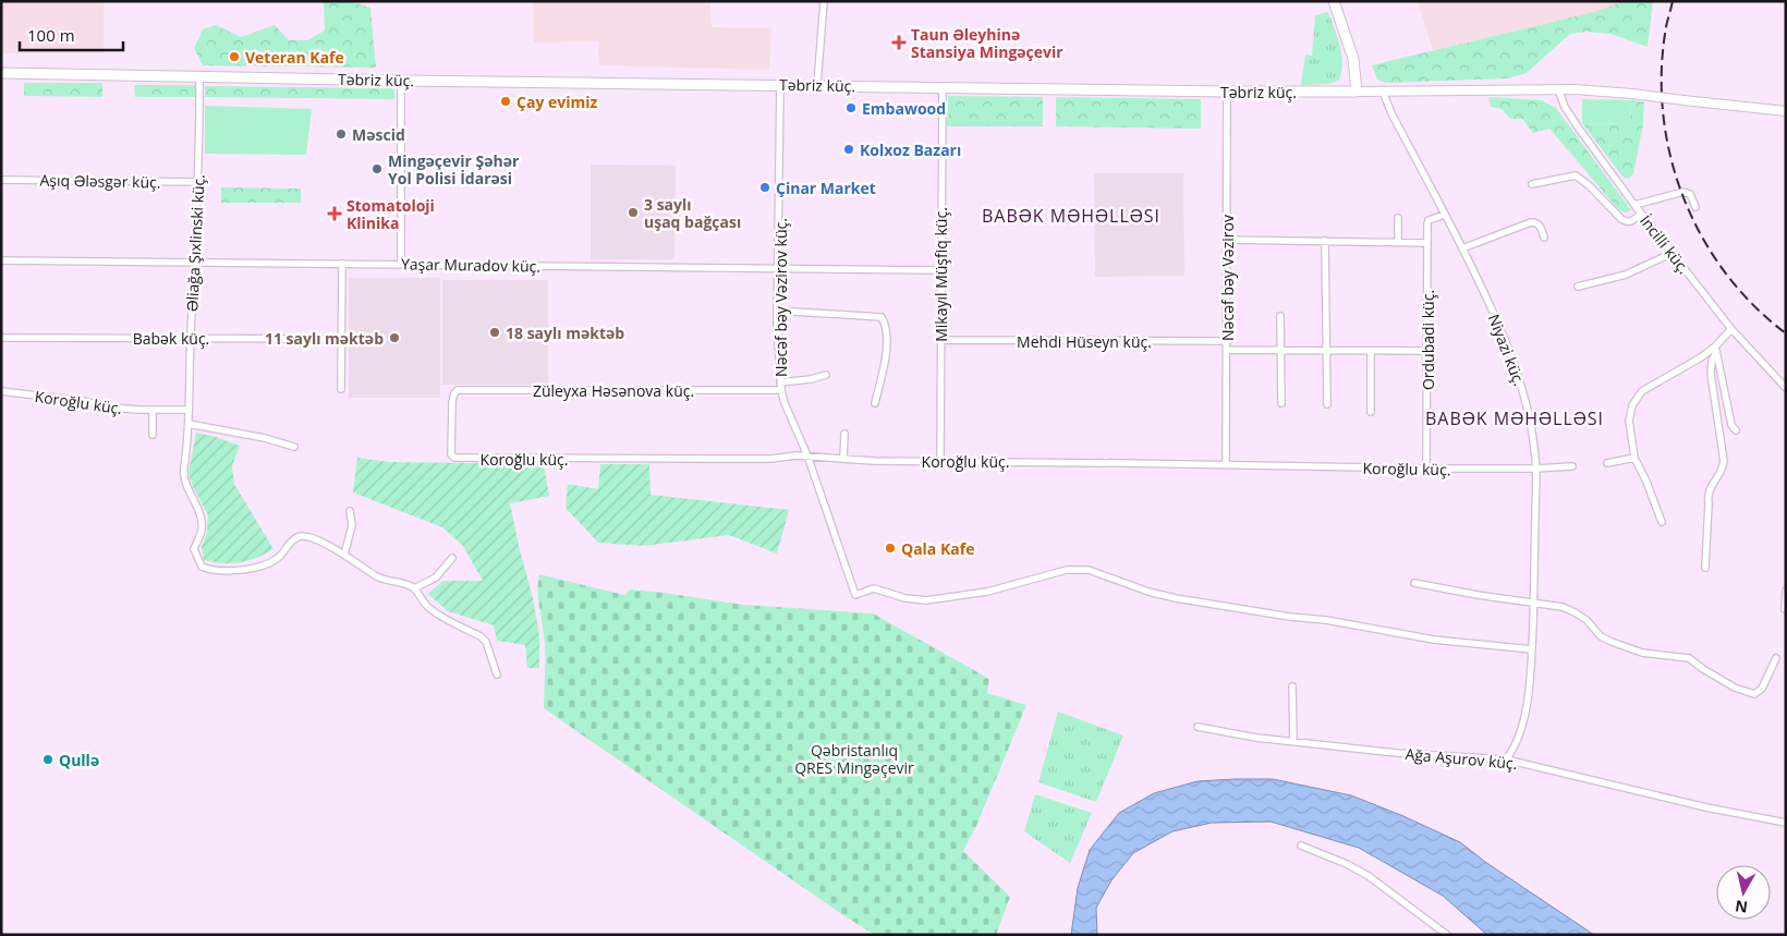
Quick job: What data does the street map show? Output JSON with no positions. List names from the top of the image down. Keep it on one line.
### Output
{"streets":{"main road":["Təbriz küç."],"street":["Aşıq Ələsgər küç.","Əliağa Şıxlinski küç.","İncilli küç.","Yaşar Muradov küç.","Mikayıl Müşfiq küç.","Nəcəf bəy Vəzirov","Nəcəf bəy Vəzirov küç.","Babək küç.","Ordubadi küç.","Mehdi Hüseyn küç.","Niyazi küç.","Züleyxa Həsənova küç.","Koroğlu küç.","Ağa Aşurov küç."]},"crossings":[["Təbriz küç.","Əliağa Şıxlinski küç."],["Təbriz küç.","İncilli küç."],["Təbriz küç.","Mikayıl Müşfiq küç."],["Təbriz küç.","Nəcəf bəy Vəzirov"],["Təbriz küç.","Nəcəf bəy Vəzirov küç."],["Təbriz küç.","Niyazi küç."],["Aşıq Ələsgər küç.","Əliağa Şıxlinski küç."],["Əliağa Şıxlinski küç.","Yaşar Muradov küç."],["Əliağa Şıxlinski küç.","Babək küç."],["Əliağa Şıxlinski küç.","Koroğlu küç."],["Yaşar Muradov küç.","Mikayıl Müşfiq küç."],["Yaşar Muradov küç.","Nəcəf bəy Vəzirov küç."],["Mikayıl Müşfiq küç.","Mehdi Hüseyn küç."],["Mikayıl Müşfiq küç.","Koroğlu küç."],["Nəcəf bəy Vəzirov","Mehdi Hüseyn küç."],["Nəcəf bəy Vəzirov","Koroğlu küç."],["Nəcəf bəy Vəzirov küç.","Niyazi küç."],["Nəcəf bəy Vəzirov küç.","Züleyxa Həsənova küç."],["Nəcəf bəy Vəzirov küç.","Koroğlu küç."],["Ordubadi küç.","Niyazi küç."],["Ordubadi küç.","Koroğlu küç."],["Niyazi küç.","Koroğlu küç."],["Niyazi küç.","Ağa Aşurov küç."],["Züleyxa Həsənova küç.","Koroğlu küç."]],"districts":["BABƏK MƏHƏLLƏSI","BABƏK MƏHƏLLƏSI"],"parks":["Qəbristanlıq QRES Mingəçevir"],"places":{"health":["Taun Əleyhinə Stansiya Mingəçevir","Stomatoloji Klinika"],"other":["Veteran Kafe","Çay evimiz","Embawood","Məscid","Kolxoz Bazarı","Mingəçevir Şəhər Yol Polisi İdarəsi","Çinar Market","3 saylı uşaq bağçası","18 saylı məktəb","11 saylı məktəb","Qala Kafe","Qullə"]},"scale_bar":"100 m","north":"bottom"}
